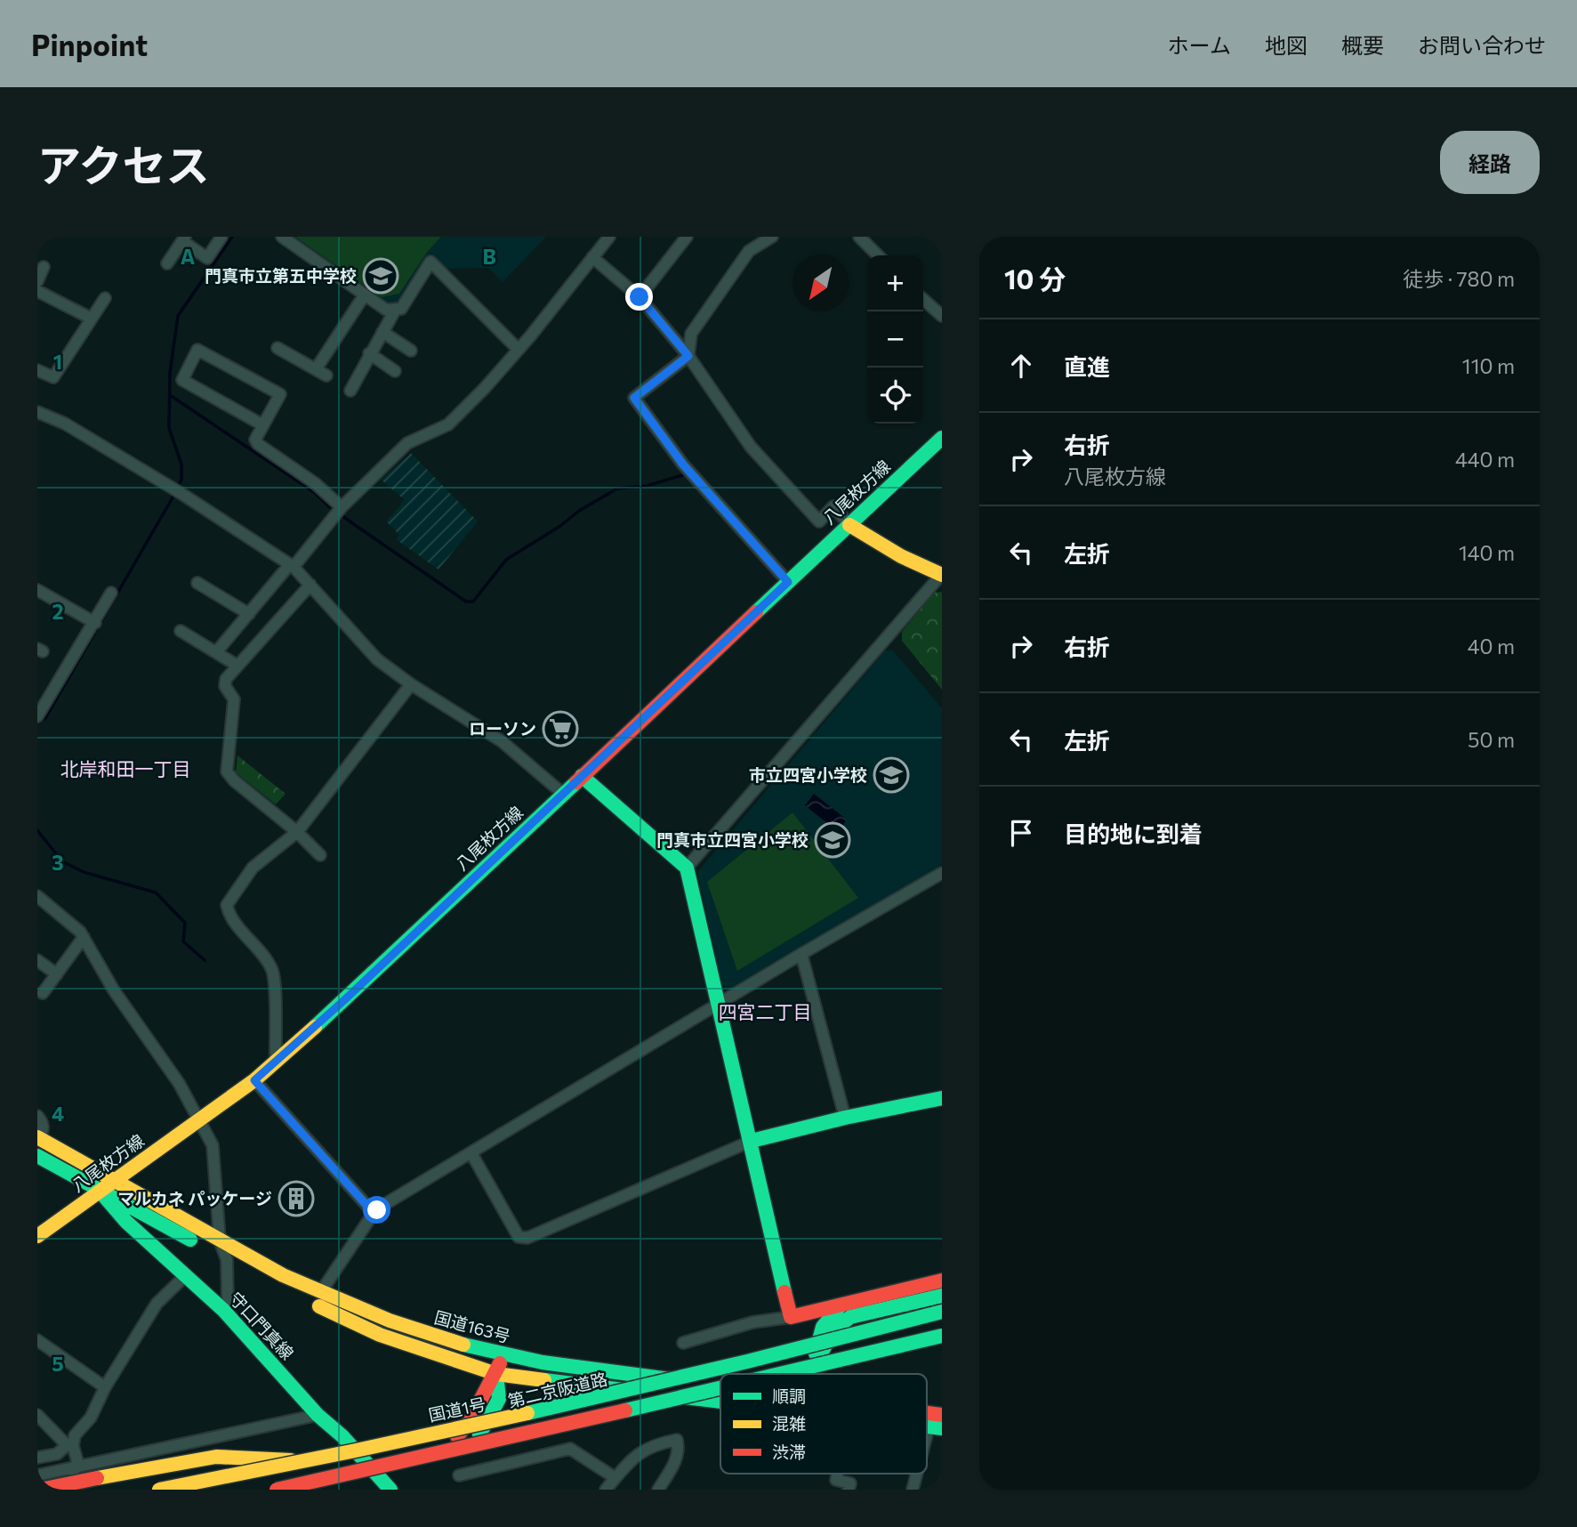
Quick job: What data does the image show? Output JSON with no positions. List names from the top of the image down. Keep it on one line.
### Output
{"streets":{"main road":["八尾枚方線","守口門真線","国道163号","第二京阪道路","国道1号"]},"crossings":[["八尾枚方線","守口門真線"],["八尾枚方線","国道163号"],["守口門真線","国道163号"]],"districts":["北岸和田一丁目","四宮二丁目"],"places":{"school or university":["門真市立第五中学校","市立四宮小学校","門真市立四宮小学校"],"supermarket":["ローソン"],"building":["マルカネ パッケージ"]},"legend":["順調","混雑","渋滞"],"north":"bottom left","page":{"header":"Pinpoint","nav":["ホーム","地図","概要","お問い合わせ"],"title":"アクセス","buttons":"経路","heading":["10 分","徒歩 · 780 m"],"map_buttons":["+","−"],"list":[["直進","110 m"],["右折","八尾枚方線","440 m"],["左折","140 m"],["右折","40 m"],["左折","50 m"],"目的地に到着"]},"grid":{"columns":["A","B"],"rows":["1","2","3","4","5"]}}
